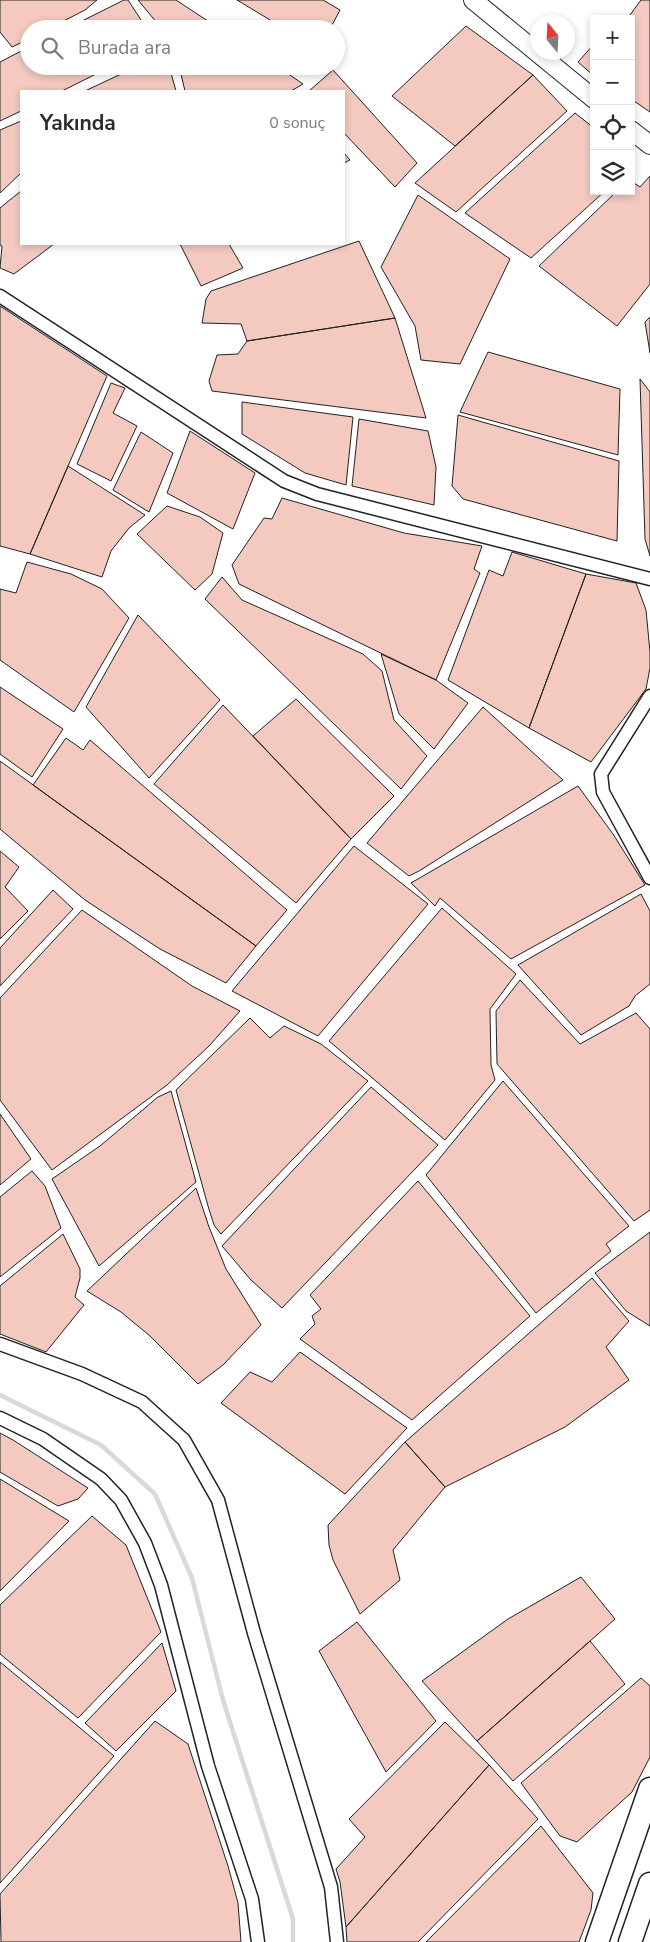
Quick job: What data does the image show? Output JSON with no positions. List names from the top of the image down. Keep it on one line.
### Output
{"north":"top","page":{"map_buttons":["+","−"],"search":"Burada ara","heading":["Yakında","0 sonuç"]}}
